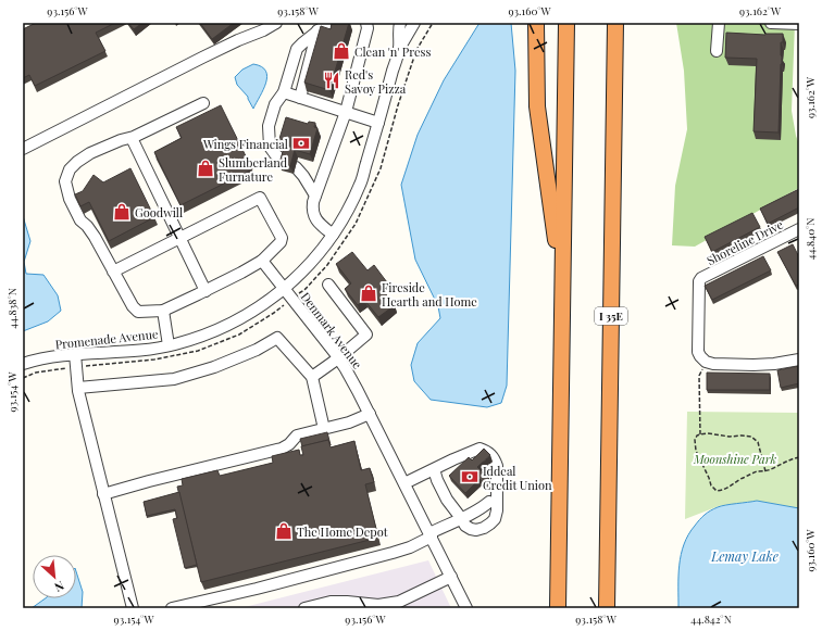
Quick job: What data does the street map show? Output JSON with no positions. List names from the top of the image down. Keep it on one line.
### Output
{"streets":{"highway":["I 35E"],"street":["Shoreline Drive","Denmark Avenue","Promenade Avenue"]},"crossings":[["Denmark Avenue","Promenade Avenue"]],"water":["Lemay Lake"],"parks":["Moonshine Park"],"places":{"shop":["Clean 'n' Press","Slumberland Furnature","Goodwill","Fireside Hearth and Home","The Home Depot"],"restaurant":["Red's Savoy Pizza"],"bank":["Wings Financial","Iddeal Credit Union"]},"north":"bottom right","coordinates":["93.156°W","93.158°W","93.160°W","93.162°W","44.840°N","44.838°N","93.154°W","44.842°N"]}
